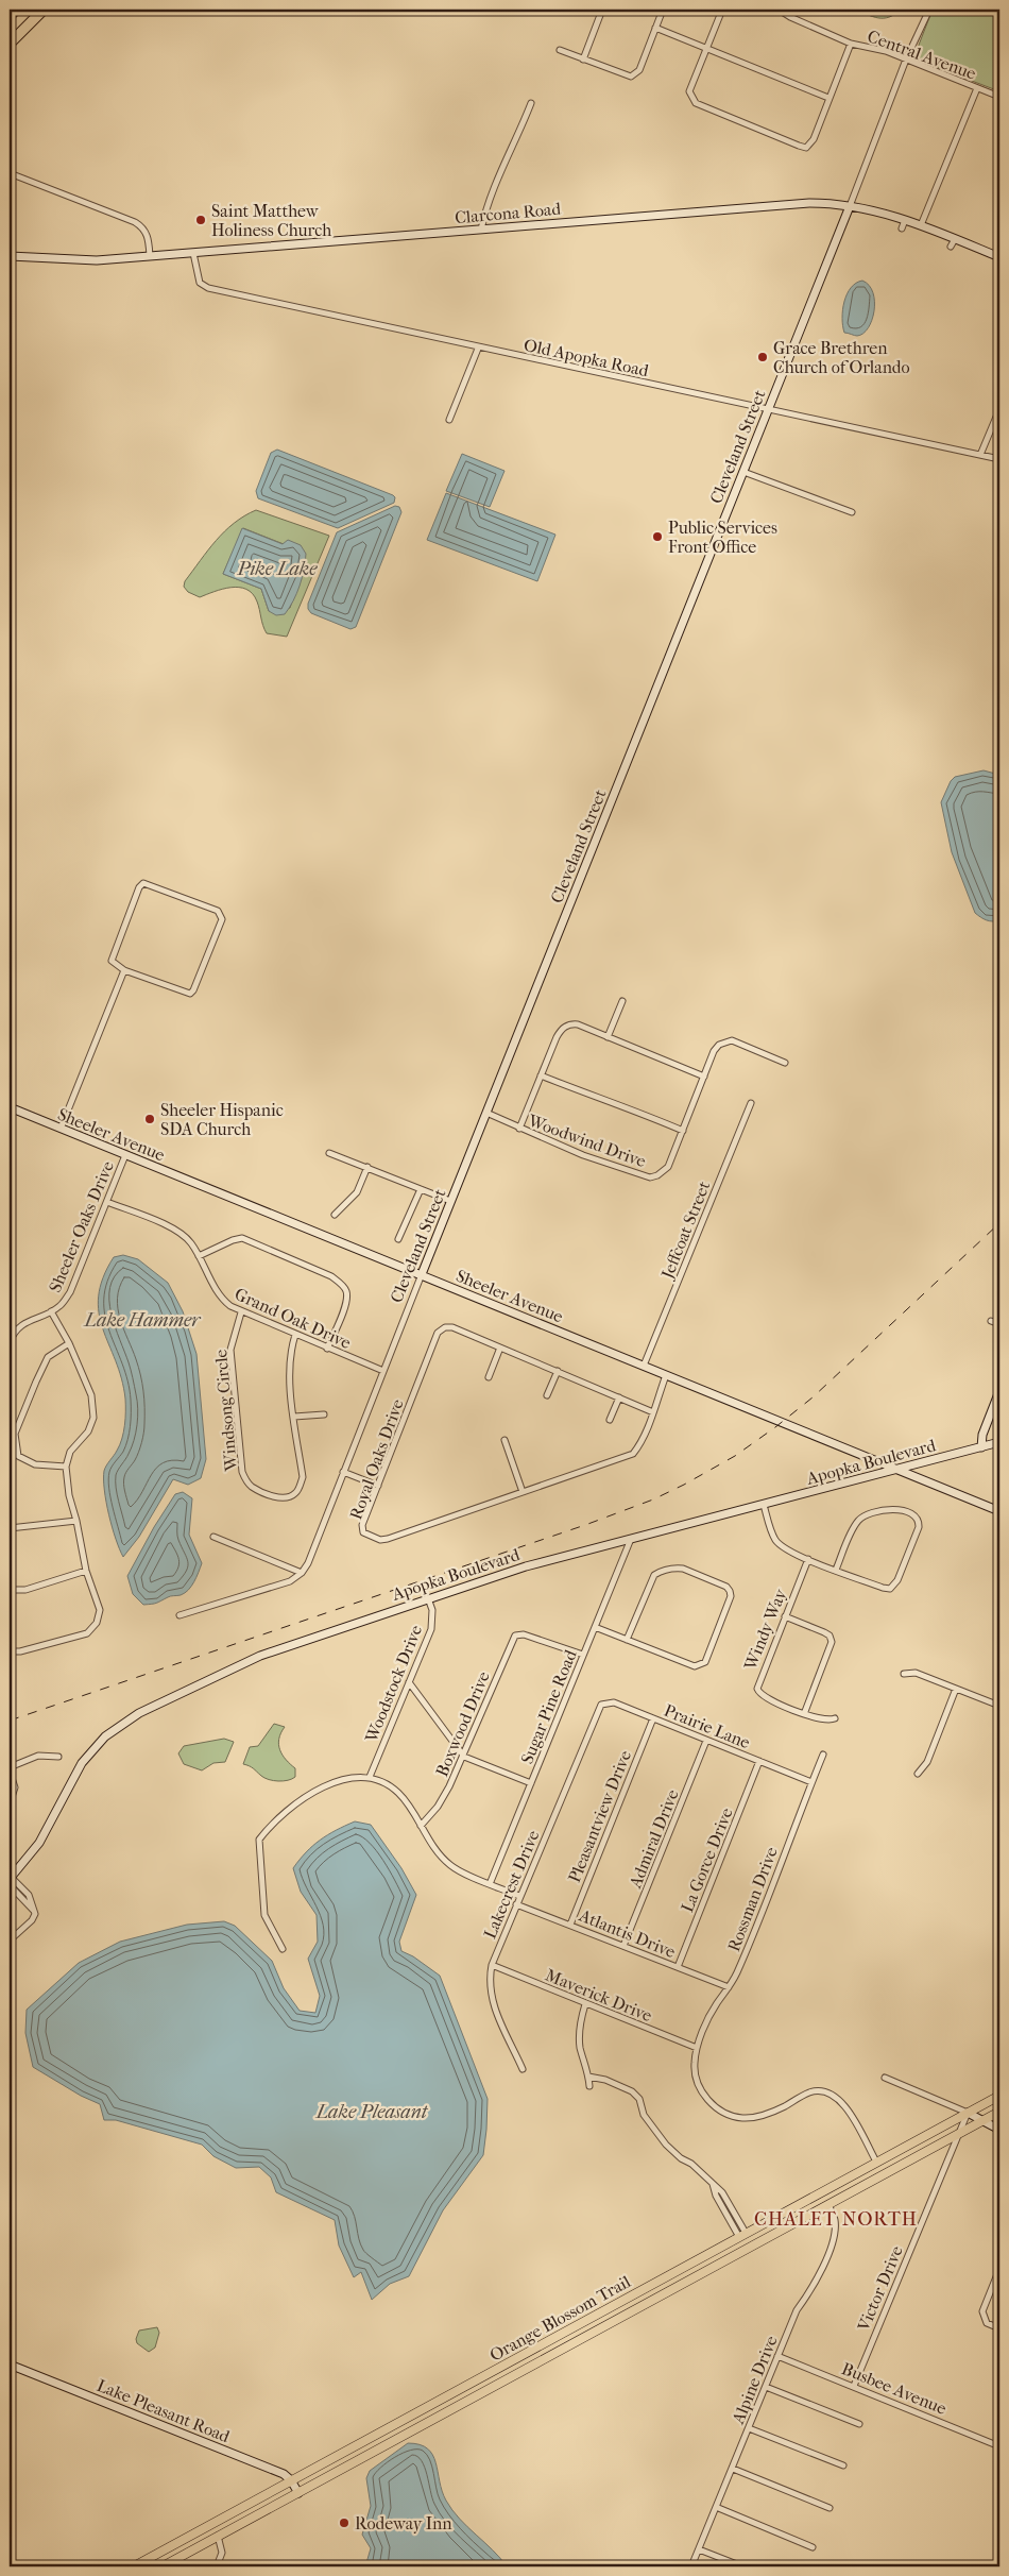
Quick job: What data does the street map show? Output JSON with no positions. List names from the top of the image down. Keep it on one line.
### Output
{"streets":{"main road":["Orange Blossom Trail"],"street":["Central Avenue","Clarcona Road","Old Apopka Road","Cleveland Street","Sheeler Avenue","Woodwind Drive","Sheeler Oaks Drive","Jeffcoat Street","Grand Oak Drive","Windsong Circle","Royal Oaks Drive","Apopka Boulevard","Windy Way","Woodstock Drive","Sugar Pine Road","Boxwood Drive","Prairie Lane","Pleasantview Drive","Admiral Drive","La Gorce Drive","Lakecrest Drive","Rossman Drive","Atlantis Drive","Maverick Drive","Victor Drive","Alpine Drive","Busbee Avenue","Lake Pleasant Road"]},"crossings":[["Central Avenue","Cleveland Street"],["Clarcona Road","Old Apopka Road"],["Clarcona Road","Cleveland Street"],["Old Apopka Road","Cleveland Street"],["Cleveland Street","Sheeler Avenue"],["Cleveland Street","Woodwind Drive"],["Cleveland Street","Grand Oak Drive"],["Sheeler Avenue","Sheeler Oaks Drive"],["Sheeler Avenue","Jeffcoat Street"],["Sheeler Avenue","Royal Oaks Drive"],["Sheeler Avenue","Apopka Boulevard"],["Sheeler Oaks Drive","Grand Oak Drive"],["Grand Oak Drive","Windsong Circle"],["Apopka Boulevard","Woodstock Drive"],["Apopka Boulevard","Sugar Pine Road"],["Sugar Pine Road","Boxwood Drive"],["Prairie Lane","Pleasantview Drive"],["Prairie Lane","Admiral Drive"],["Prairie Lane","La Gorce Drive"],["Prairie Lane","Lakecrest Drive"],["Prairie Lane","Rossman Drive"],["Pleasantview Drive","Atlantis Drive"],["Admiral Drive","Atlantis Drive"],["La Gorce Drive","Atlantis Drive"],["Lakecrest Drive","Atlantis Drive"],["Lakecrest Drive","Maverick Drive"],["Rossman Drive","Atlantis Drive"],["Rossman Drive","Maverick Drive"],["Rossman Drive","Orange Blossom Trail"],["Victor Drive","Orange Blossom Trail"],["Victor Drive","Busbee Avenue"],["Orange Blossom Trail","Alpine Drive"],["Orange Blossom Trail","Lake Pleasant Road"],["Alpine Drive","Busbee Avenue"]],"districts":["CHALET NORTH"],"water":["Pike Lake","Lake Hammer","Lake Pleasant"],"places":["Saint Matthew Holiness Church","Grace Brethren Church of Orlando","Public Services Front Office","Sheeler Hispanic SDA Church","Rodeway Inn"]}
